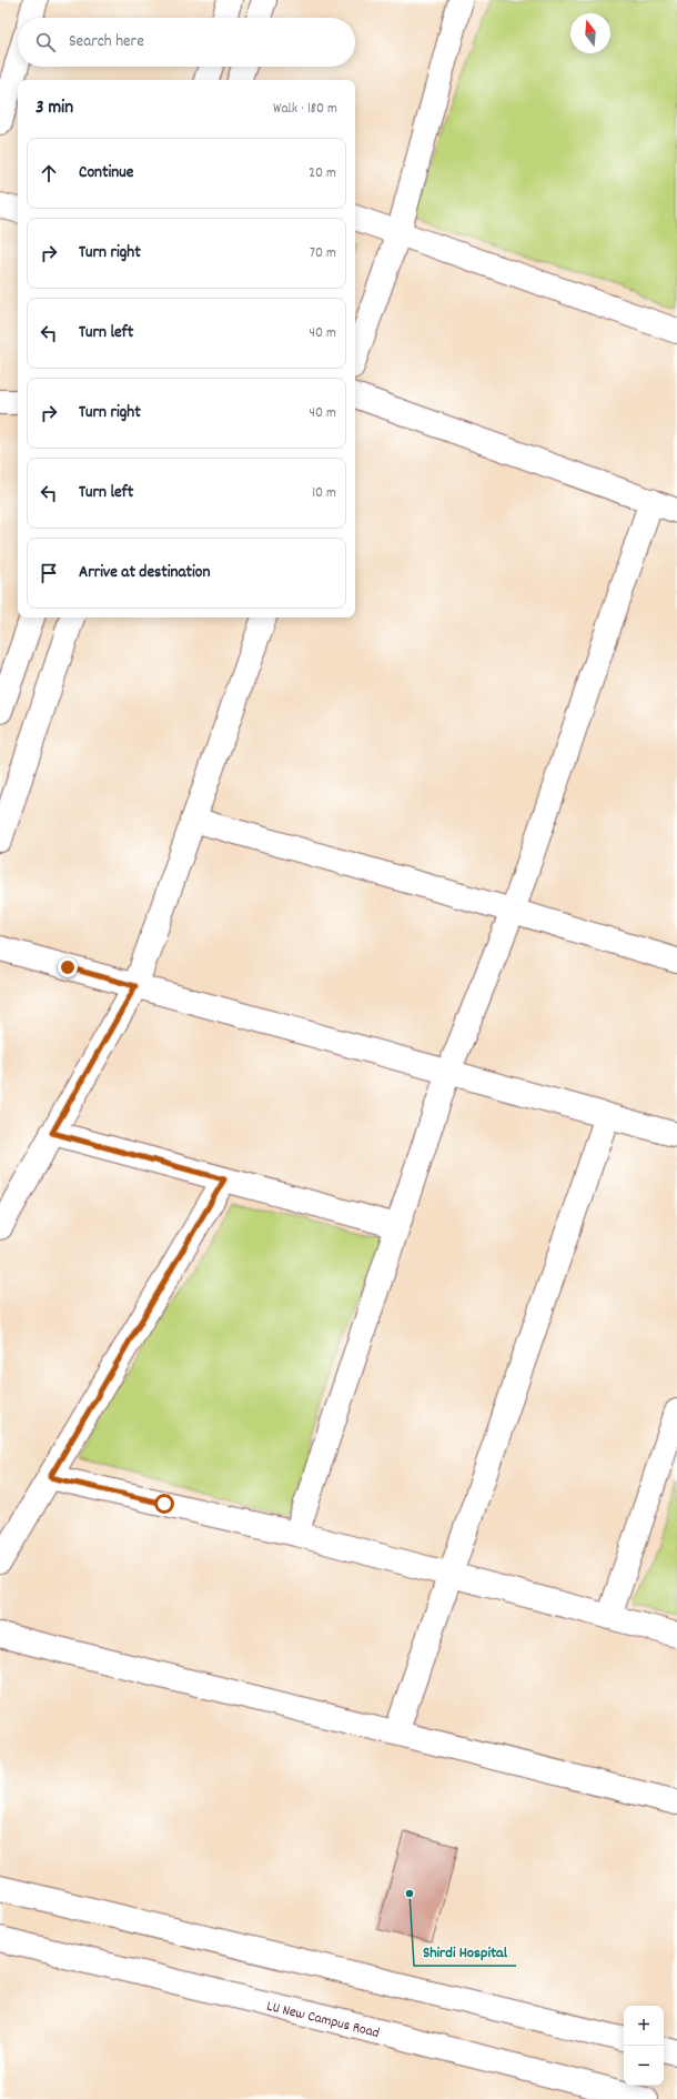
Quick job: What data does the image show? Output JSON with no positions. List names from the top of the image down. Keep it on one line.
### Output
{"streets":{"street":["LU New Campus Road"]},"places":["Shirdi Hospital"],"north":"top","page":{"search":"Search here","heading":["3 min","Walk · 180 m"],"list":[["Continue","20 m"],["Turn right","70 m"],["Turn left","40 m"],["Turn right","40 m"],["Turn left","10 m"],"Arrive at destination"],"map_buttons":["+","−"]}}
